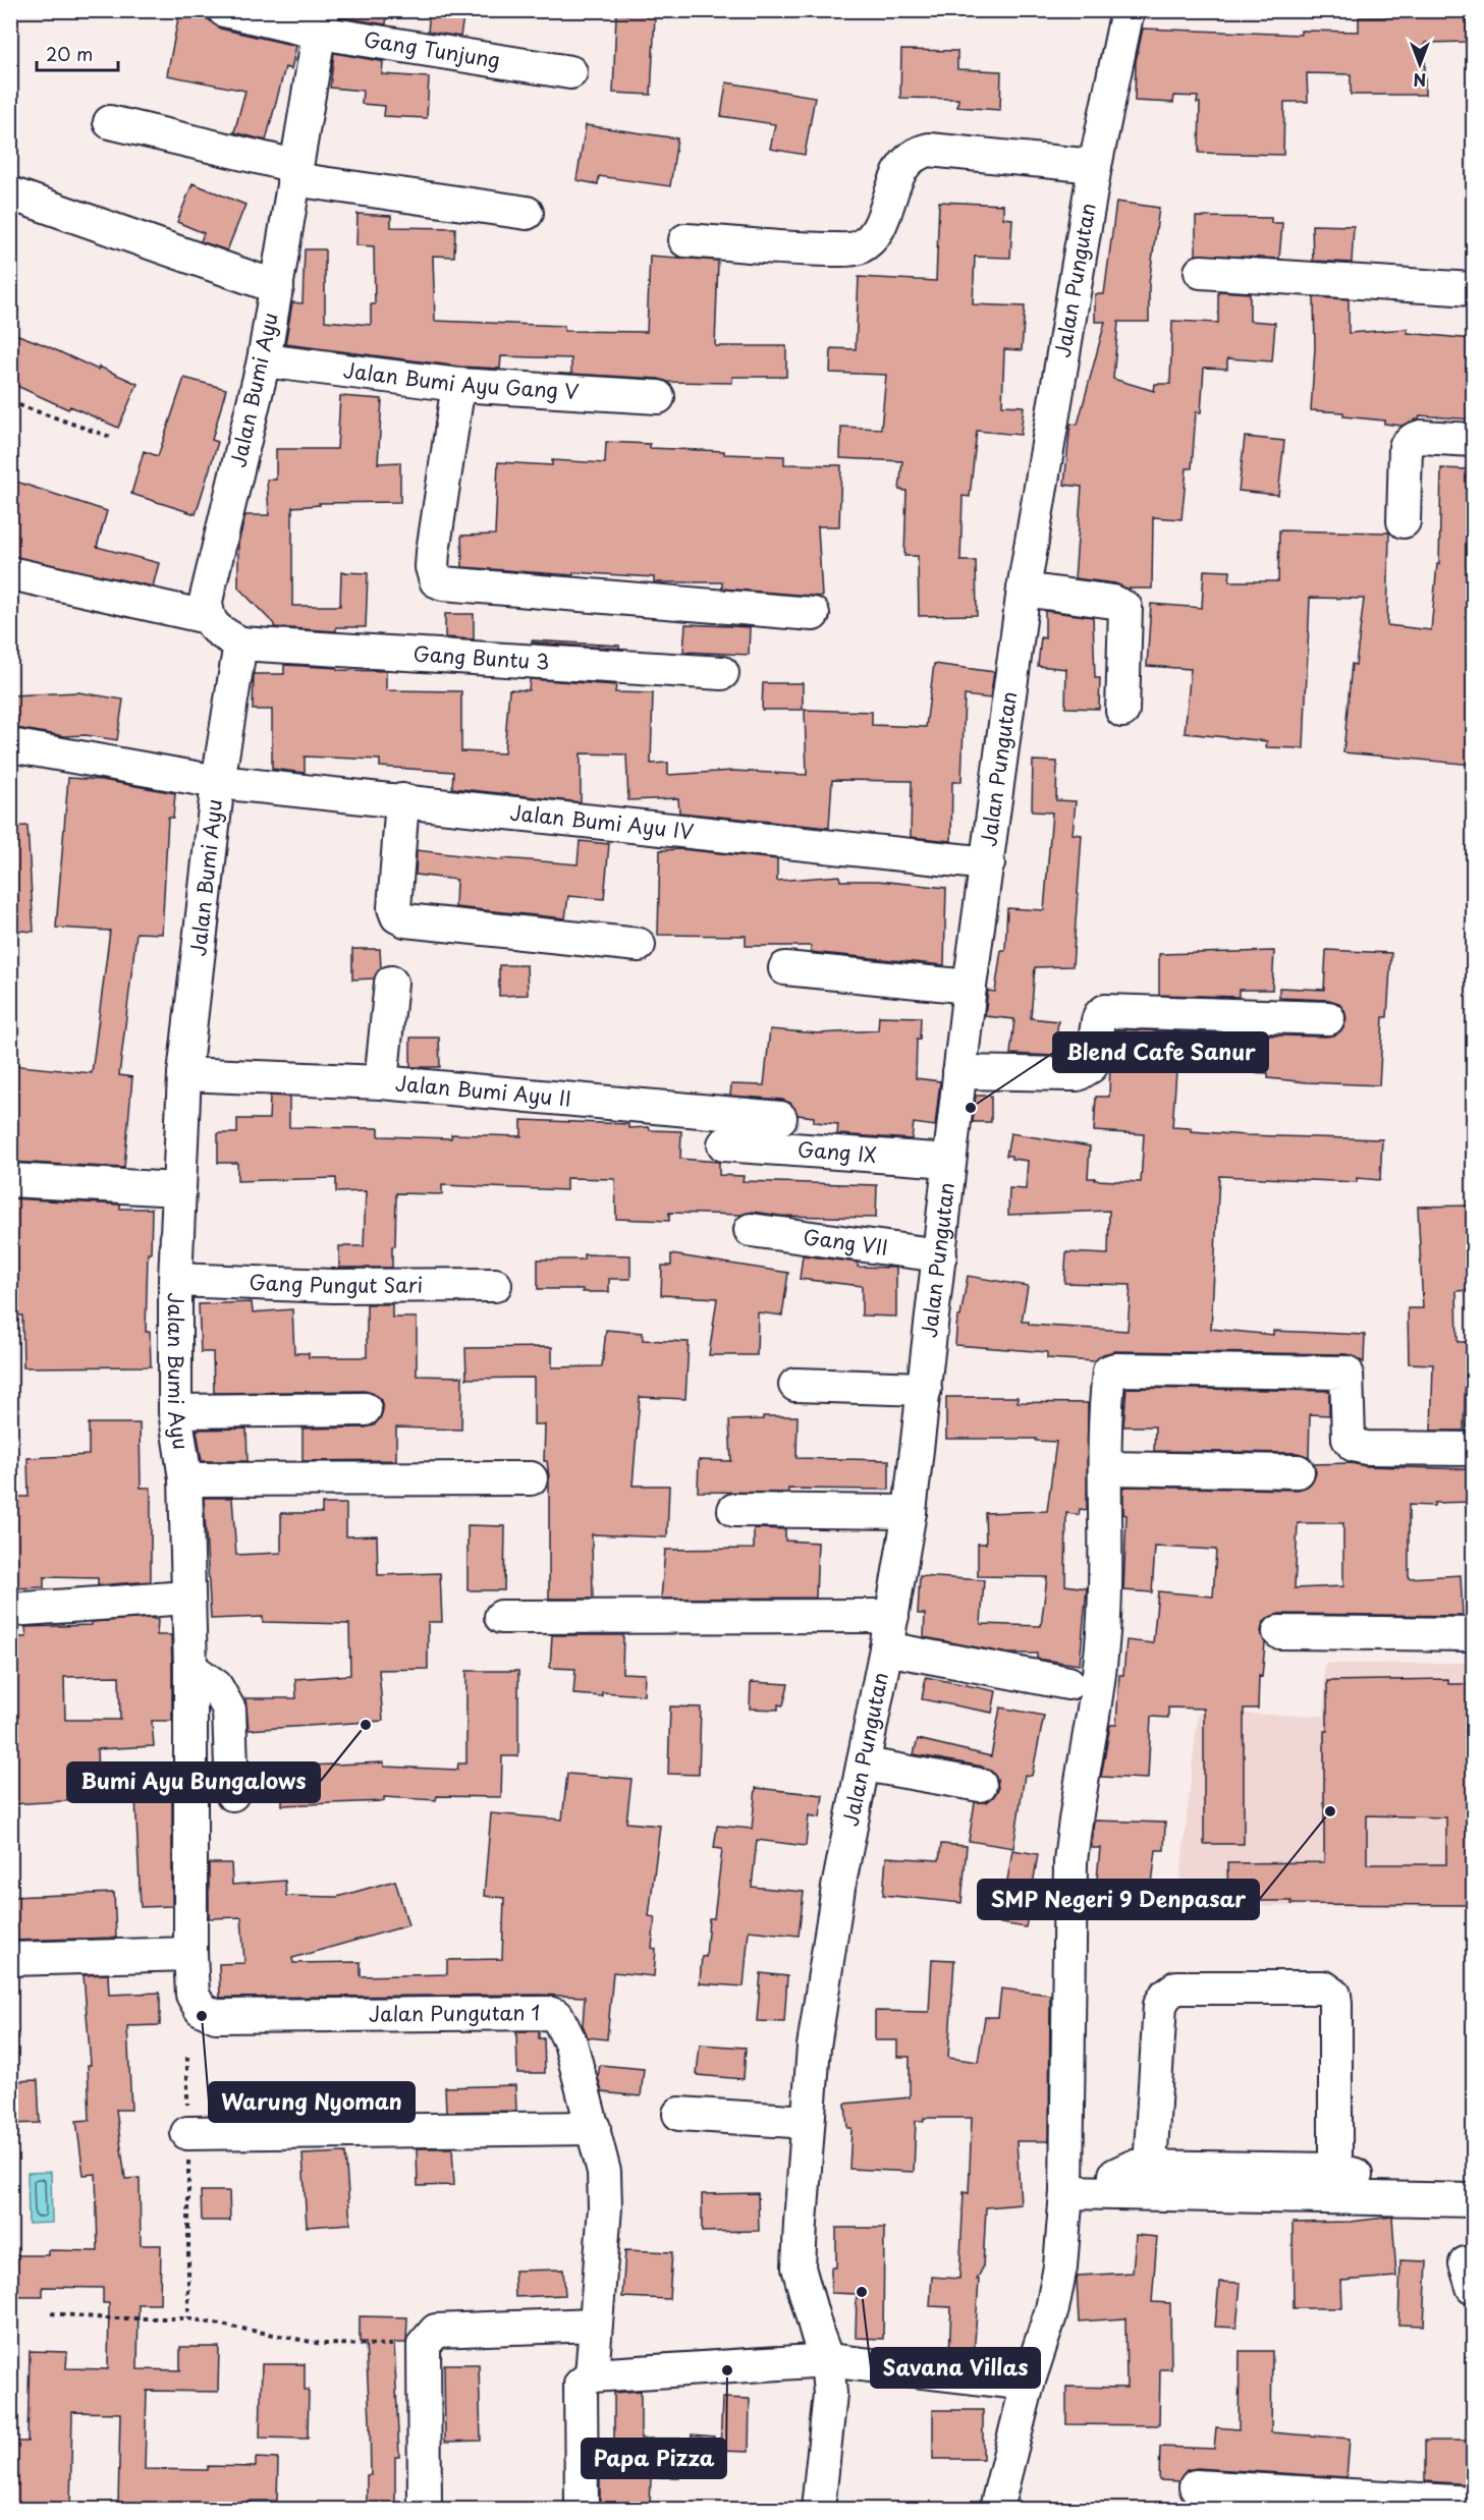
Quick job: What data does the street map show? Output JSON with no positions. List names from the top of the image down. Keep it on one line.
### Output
{"streets":{"street":["Gang Tunjung","Jalan Pungutan","Jalan Bumi Ayu Gang V","Jalan Bumi Ayu","Gang Buntu 3","Jalan Bumi Ayu IV","Jalan Bumi Ayu II","Gang IX","Gang VII","Gang Pungut Sari","Jalan Pungutan 1"]},"crossings":[["Gang Tunjung","Jalan Bumi Ayu"],["Jalan Pungutan","Jalan Bumi Ayu IV"],["Jalan Pungutan","Gang IX"],["Jalan Pungutan","Gang VII"],["Jalan Bumi Ayu Gang V","Jalan Bumi Ayu"],["Jalan Bumi Ayu","Gang Buntu 3"],["Jalan Bumi Ayu","Jalan Bumi Ayu IV"],["Jalan Bumi Ayu","Jalan Bumi Ayu II"],["Jalan Bumi Ayu","Gang Pungut Sari"],["Jalan Bumi Ayu","Jalan Pungutan 1"]],"places":["Blend Cafe Sanur","Bumi Ayu Bungalows","SMP Negeri 9 Denpasar","Warung Nyoman","Savana Villas","Papa Pizza"],"scale_bar":"20 m","north":"bottom"}
